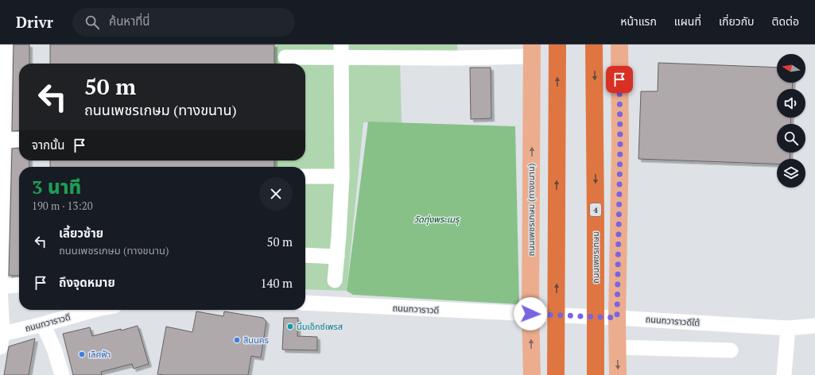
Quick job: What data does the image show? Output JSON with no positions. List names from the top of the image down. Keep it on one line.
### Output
{"streets":{"highway":["4","ถนนเพชรเกษม"],"main road":["ถนนเพชรเกษม (ทางขนาน)"],"street":["ถนนทวาราวดี","ถนนทวาราวดีใต้"]},"crossings":[["ถนนเพชรเกษม (ทางขนาน)","ถนนทวาราวดี"],["ถนนเพชรเกษม (ทางขนาน)","ถนนทวาราวดีใต้"],["ถนนทวาราวดี","ถนนทวาราวดีใต้"]],"parks":["วัดทุ่งพระเมรุ"],"places":["นิ่มเอ็กซ์เพรส","สินนคร","เลิศฟ้า"],"north":"left","page":{"header":"Drivr","search":"ค้นหาที่นี่","nav":["หน้าแรก","แผนที่","เกี่ยวกับ","ติดต่อ"],"turn":["50 m","ถนนเพชรเกษม (ทางขนาน)"],"then":"จากนั้น","heading":["3 นาที","190 m · 13:20"],"list":[{"name":"เลี้ยวซ้าย","note":"ถนนเพชรเกษม (ทางขนาน)","value":"50 m"},{"name":"ถึงจุดหมาย","value":"140 m"}]}}
